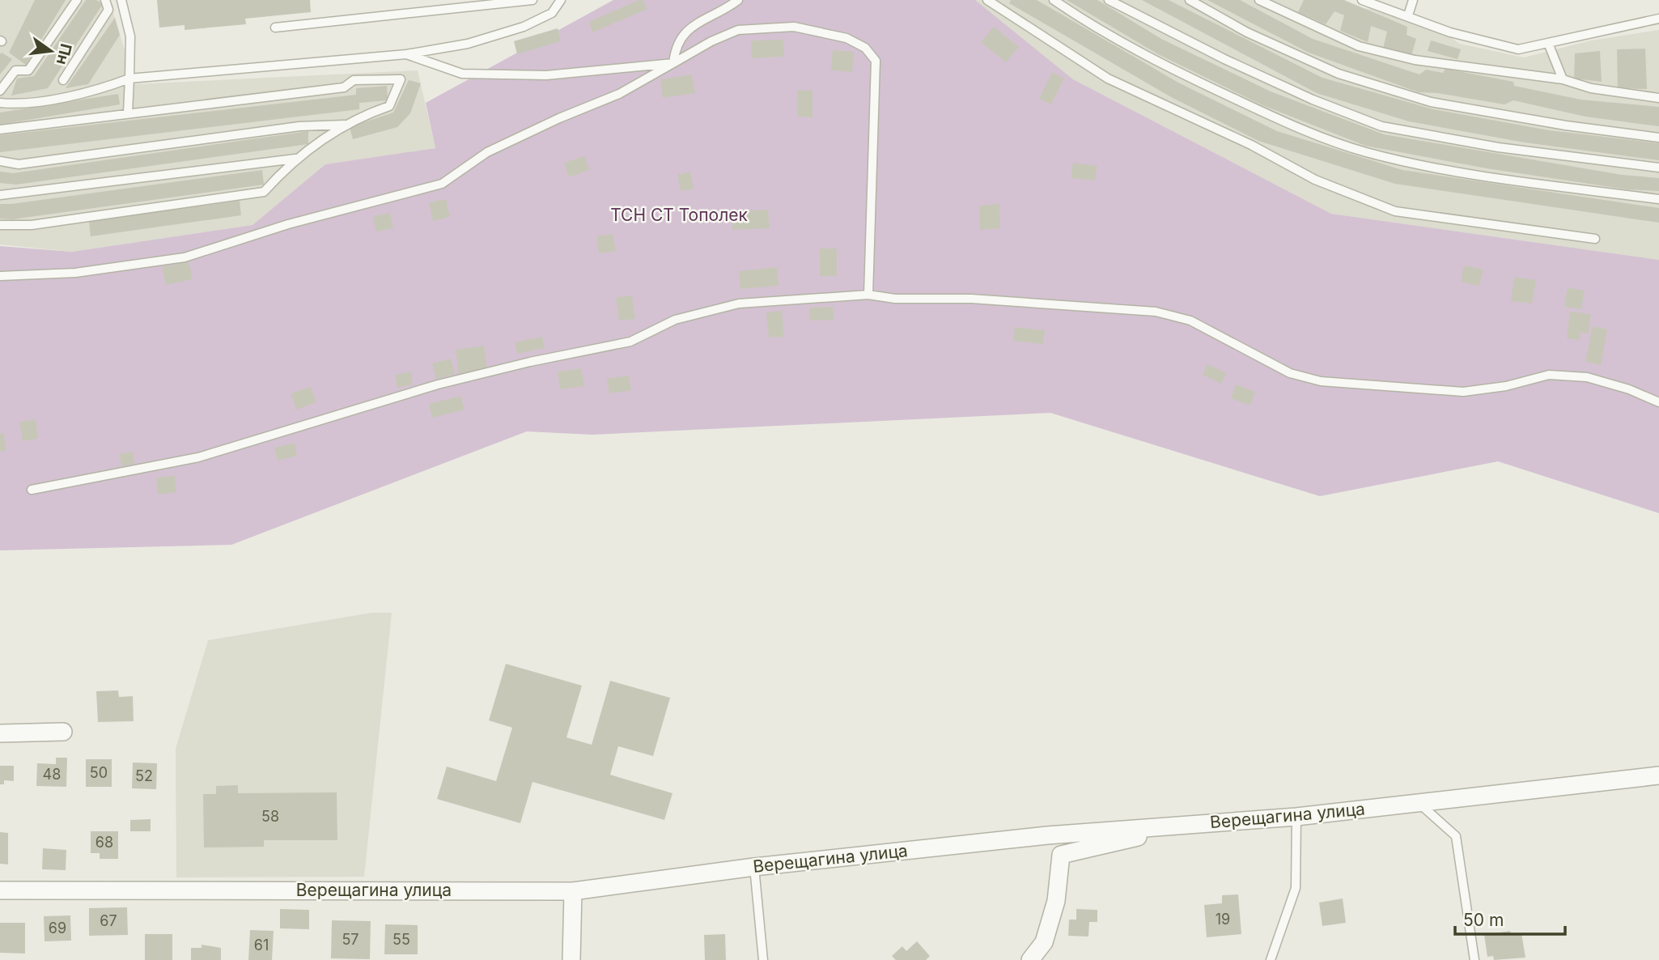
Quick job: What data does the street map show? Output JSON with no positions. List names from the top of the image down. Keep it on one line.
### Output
{"streets":{"street":["Верещагина улица"]},"parks":["ТСН СТ Тополек"],"house_numbers":["50","48","52","58","68","19","67","69","57","55","61"],"scale_bar":"50 m","north":"right"}
